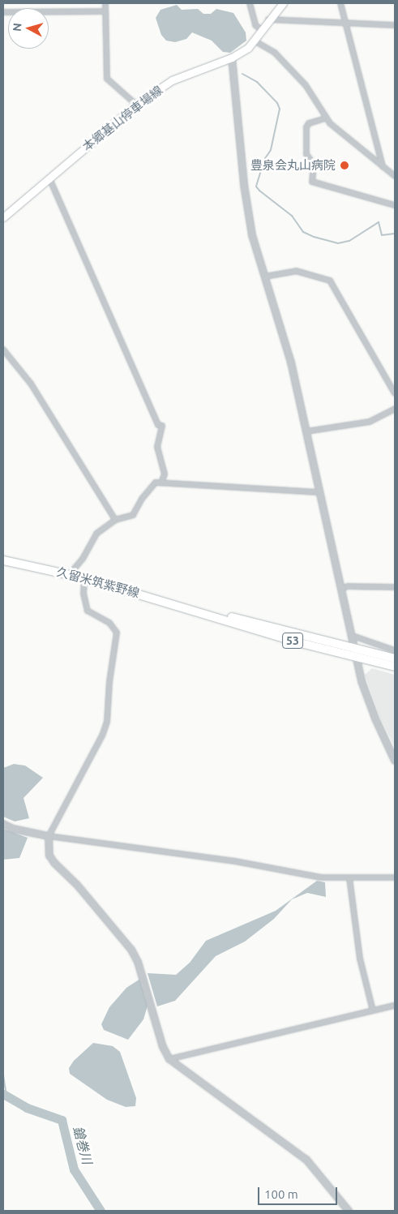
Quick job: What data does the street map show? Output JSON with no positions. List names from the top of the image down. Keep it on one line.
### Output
{"streets":{"main road":["本郷基山停車場線","久留米筑紫野線","53"]},"water":["鎗巻川"],"places":["豊泉会丸山病院"],"scale_bar":"100 m","north":"left"}
